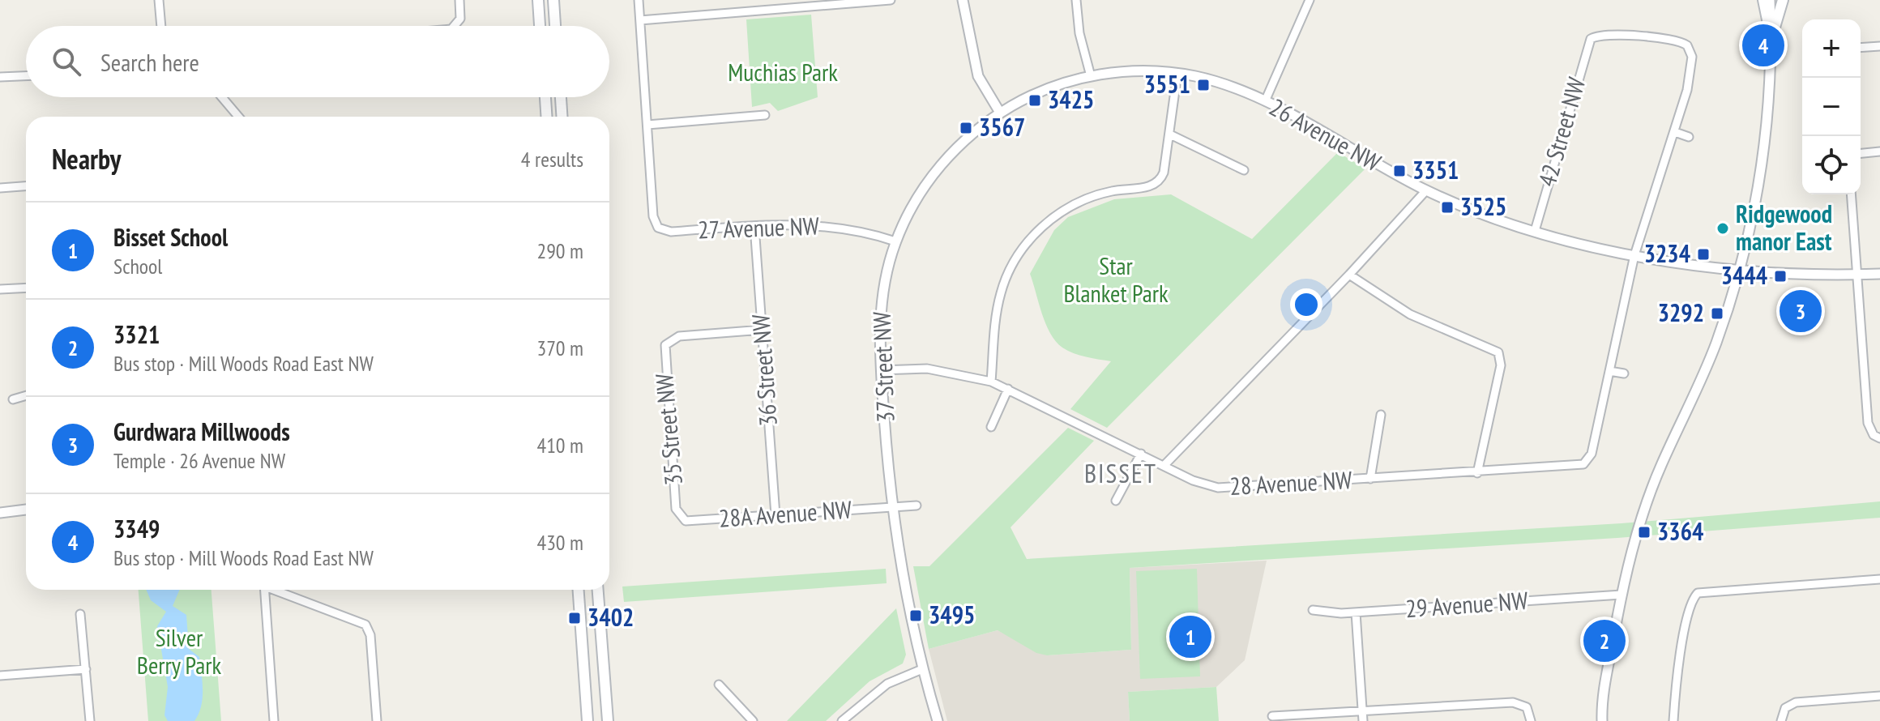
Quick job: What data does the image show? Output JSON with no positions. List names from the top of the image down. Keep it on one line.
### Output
{"streets":{"street":["42 Street NW","26 Avenue NW","27 Avenue NW","37 Street NW","36 Street NW","35 Street NW","28 Avenue NW","28A Avenue NW","29 Avenue NW"]},"crossings":[["42 Street NW","26 Avenue NW"],["26 Avenue NW","37 Street NW"],["27 Avenue NW","37 Street NW"],["27 Avenue NW","36 Street NW"],["37 Street NW","28 Avenue NW"],["37 Street NW","28A Avenue NW"],["36 Street NW","35 Street NW"],["36 Street NW","28A Avenue NW"],["35 Street NW","28A Avenue NW"]],"districts":["BISSET"],"parks":["Muchias Park","Star Blanket Park","Silver Berry Park"],"places":{"transit":["3551","3425","3567","3351","3525","3234","3444","3292","3364","3495","3402"],"other":["Ridgewood manor East"]},"page":{"map_buttons":["+","−"],"pins":["4","3","1","2"],"search":"Search here","heading":["Nearby","4 results"],"list":[{"mark":"1","name":"Bisset School","note":"School","value":"290 m"},{"mark":"2","name":"3321","note":"Bus stop · Mill Woods Road East NW","value":"370 m"},{"mark":"3","name":"Gurdwara Millwoods","note":"Temple · 26 Avenue NW","value":"410 m"},{"mark":"4","name":"3349","note":"Bus stop · Mill Woods Road East NW","value":"430 m"}]}}
